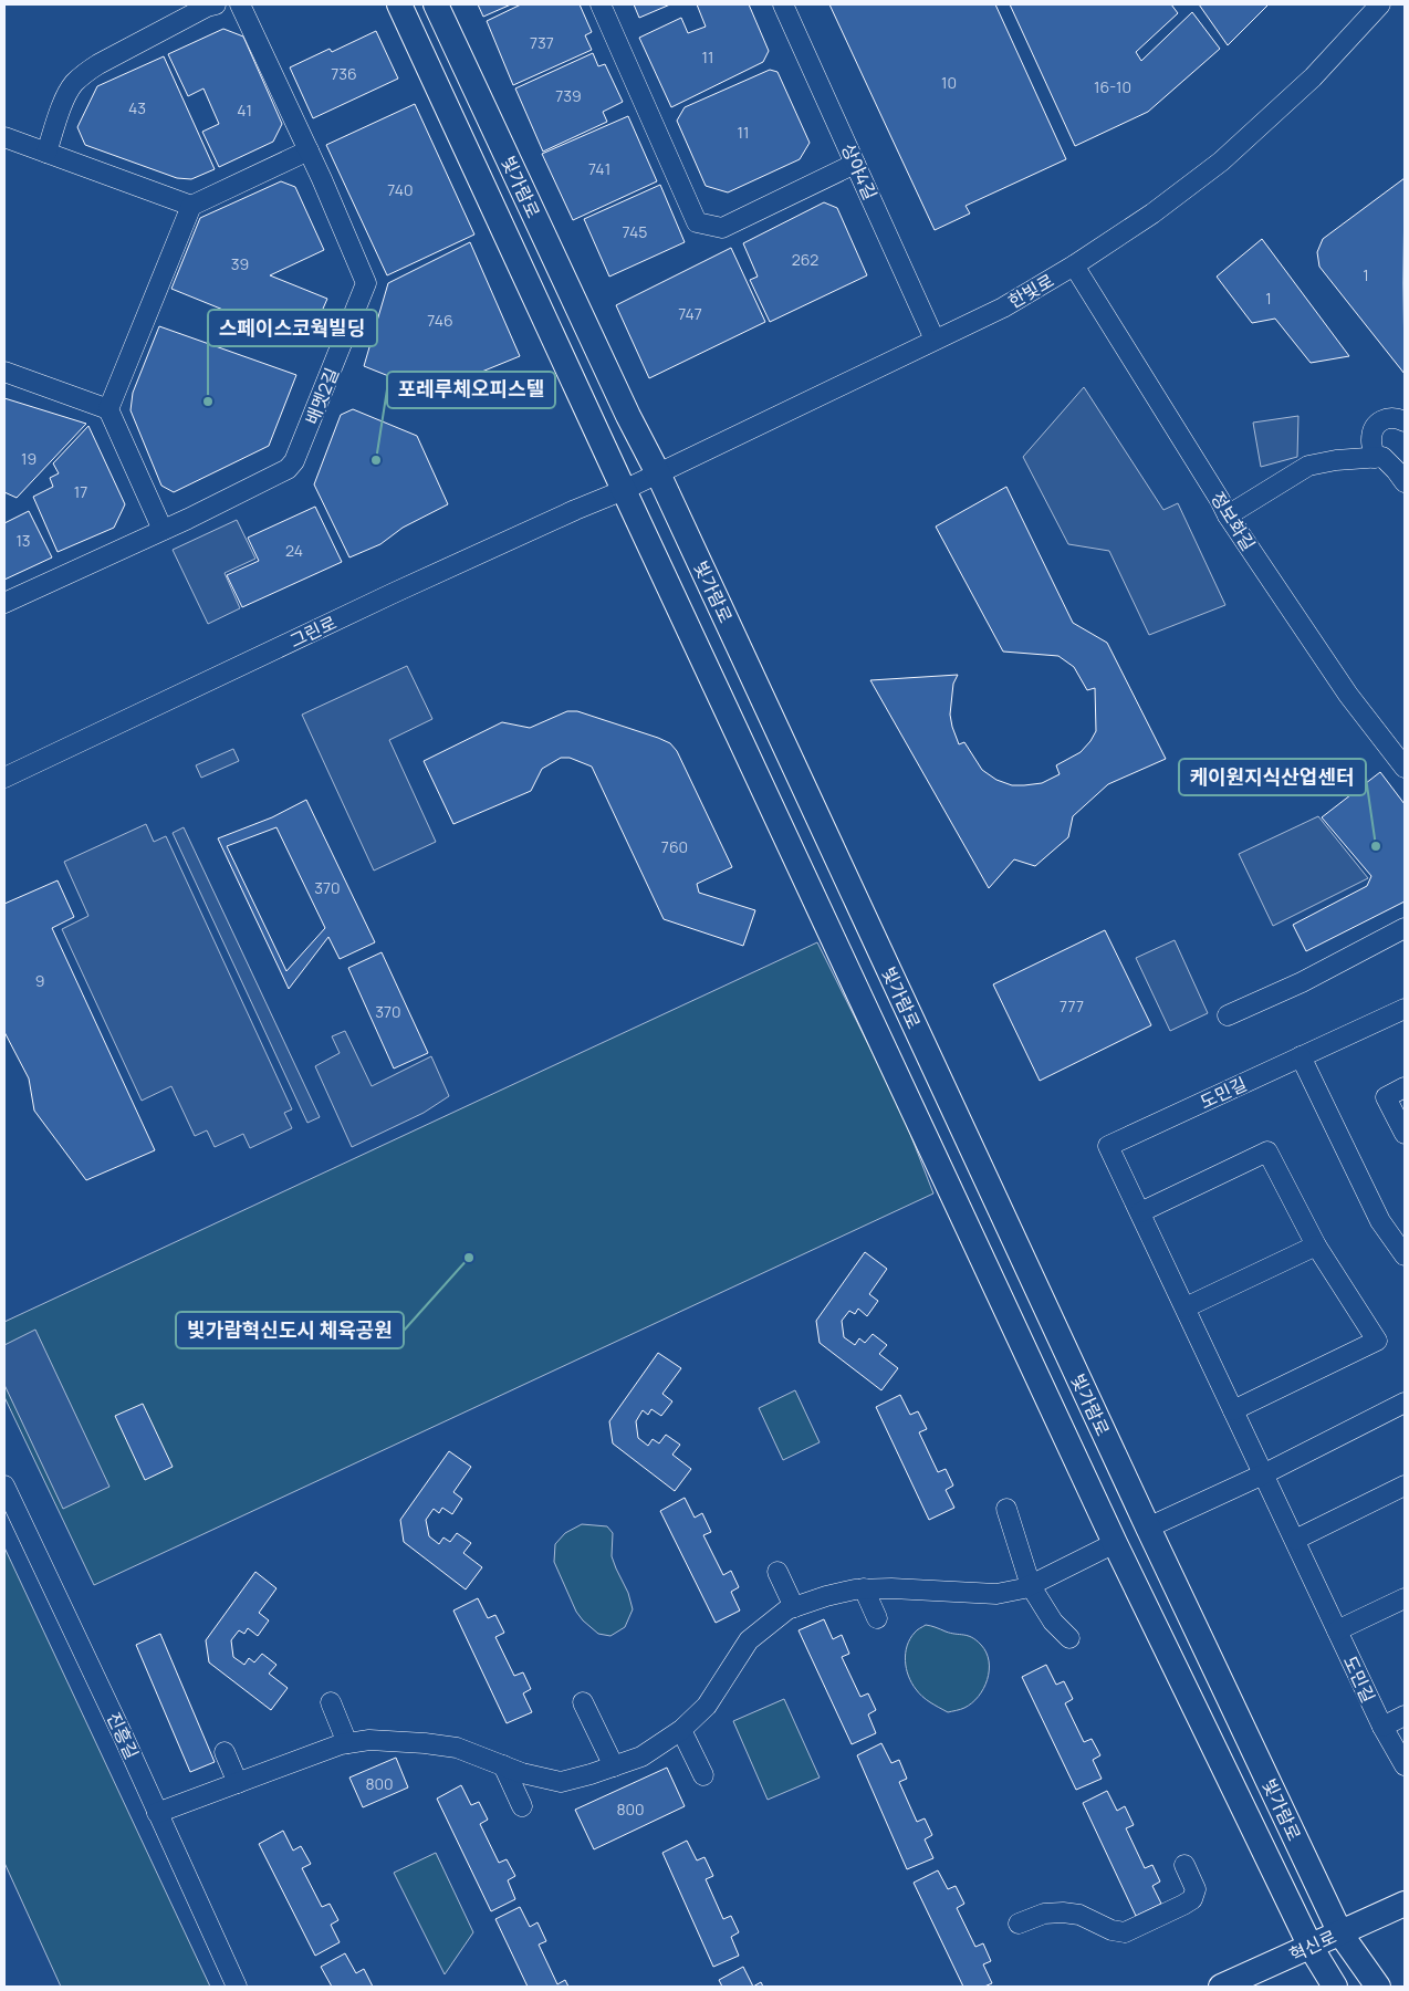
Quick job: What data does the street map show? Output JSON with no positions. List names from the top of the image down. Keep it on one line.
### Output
{"streets":{"main road":["빛가람로","혁신로"],"street":["상야4길","한빛로","배멧2길","정보화길","그린로","도민길","진흥길"]},"crossings":[["상야4길","한빛로"],["빛가람로","한빛로"],["빛가람로","그린로"],["빛가람로","혁신로"],["한빛로","정보화길"],["한빛로","그린로"]],"places":["스페이스코웍빌딩","포레루체오피스텔","케이원지식산업센터","빛가람혁신도시 체육공원"],"house_numbers":["737","11","736","10","16-10","739","43","41","11","741","740","745","262","39","1","1","747","746","19","17","13","24","760","370","9","777","370","800","800"]}
